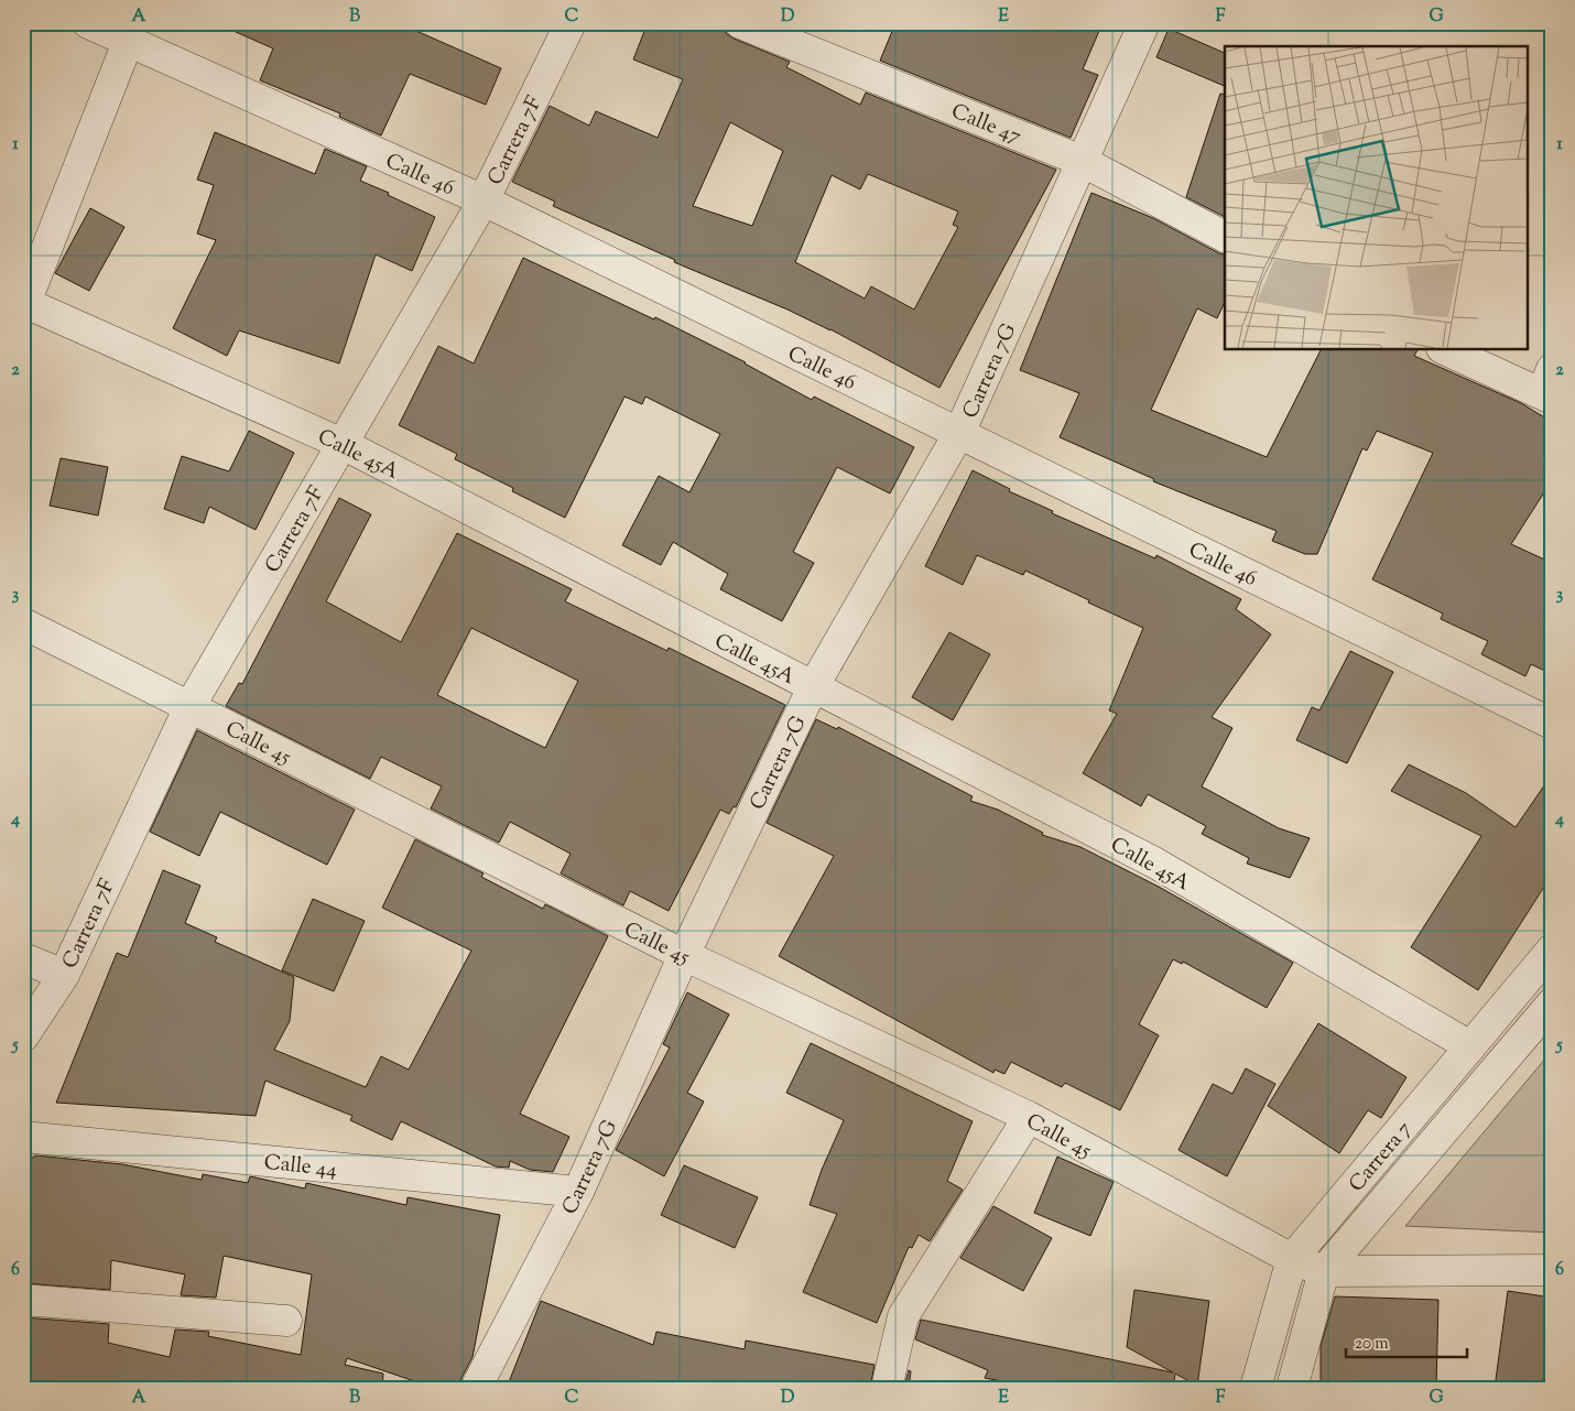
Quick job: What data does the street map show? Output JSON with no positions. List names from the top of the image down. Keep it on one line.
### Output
{"streets":{"street":["Calle 47","Carrera 7F","Calle 46","Carrera 7G","Calle 45A","Calle 45","Carrera 7","Calle 44"]},"crossings":[["Calle 47","Carrera 7G"],["Carrera 7F","Calle 46"],["Carrera 7F","Calle 45A"],["Carrera 7F","Calle 45"],["Calle 46","Carrera 7G"],["Carrera 7G","Calle 45A"],["Carrera 7G","Calle 45"],["Carrera 7G","Calle 44"],["Calle 45A","Carrera 7"],["Calle 45","Carrera 7"]],"scale_bar":"20 m","grid":{"columns":["A","B","C","D","E","F","G"],"rows":["1","2","3","4","5","6"]}}
